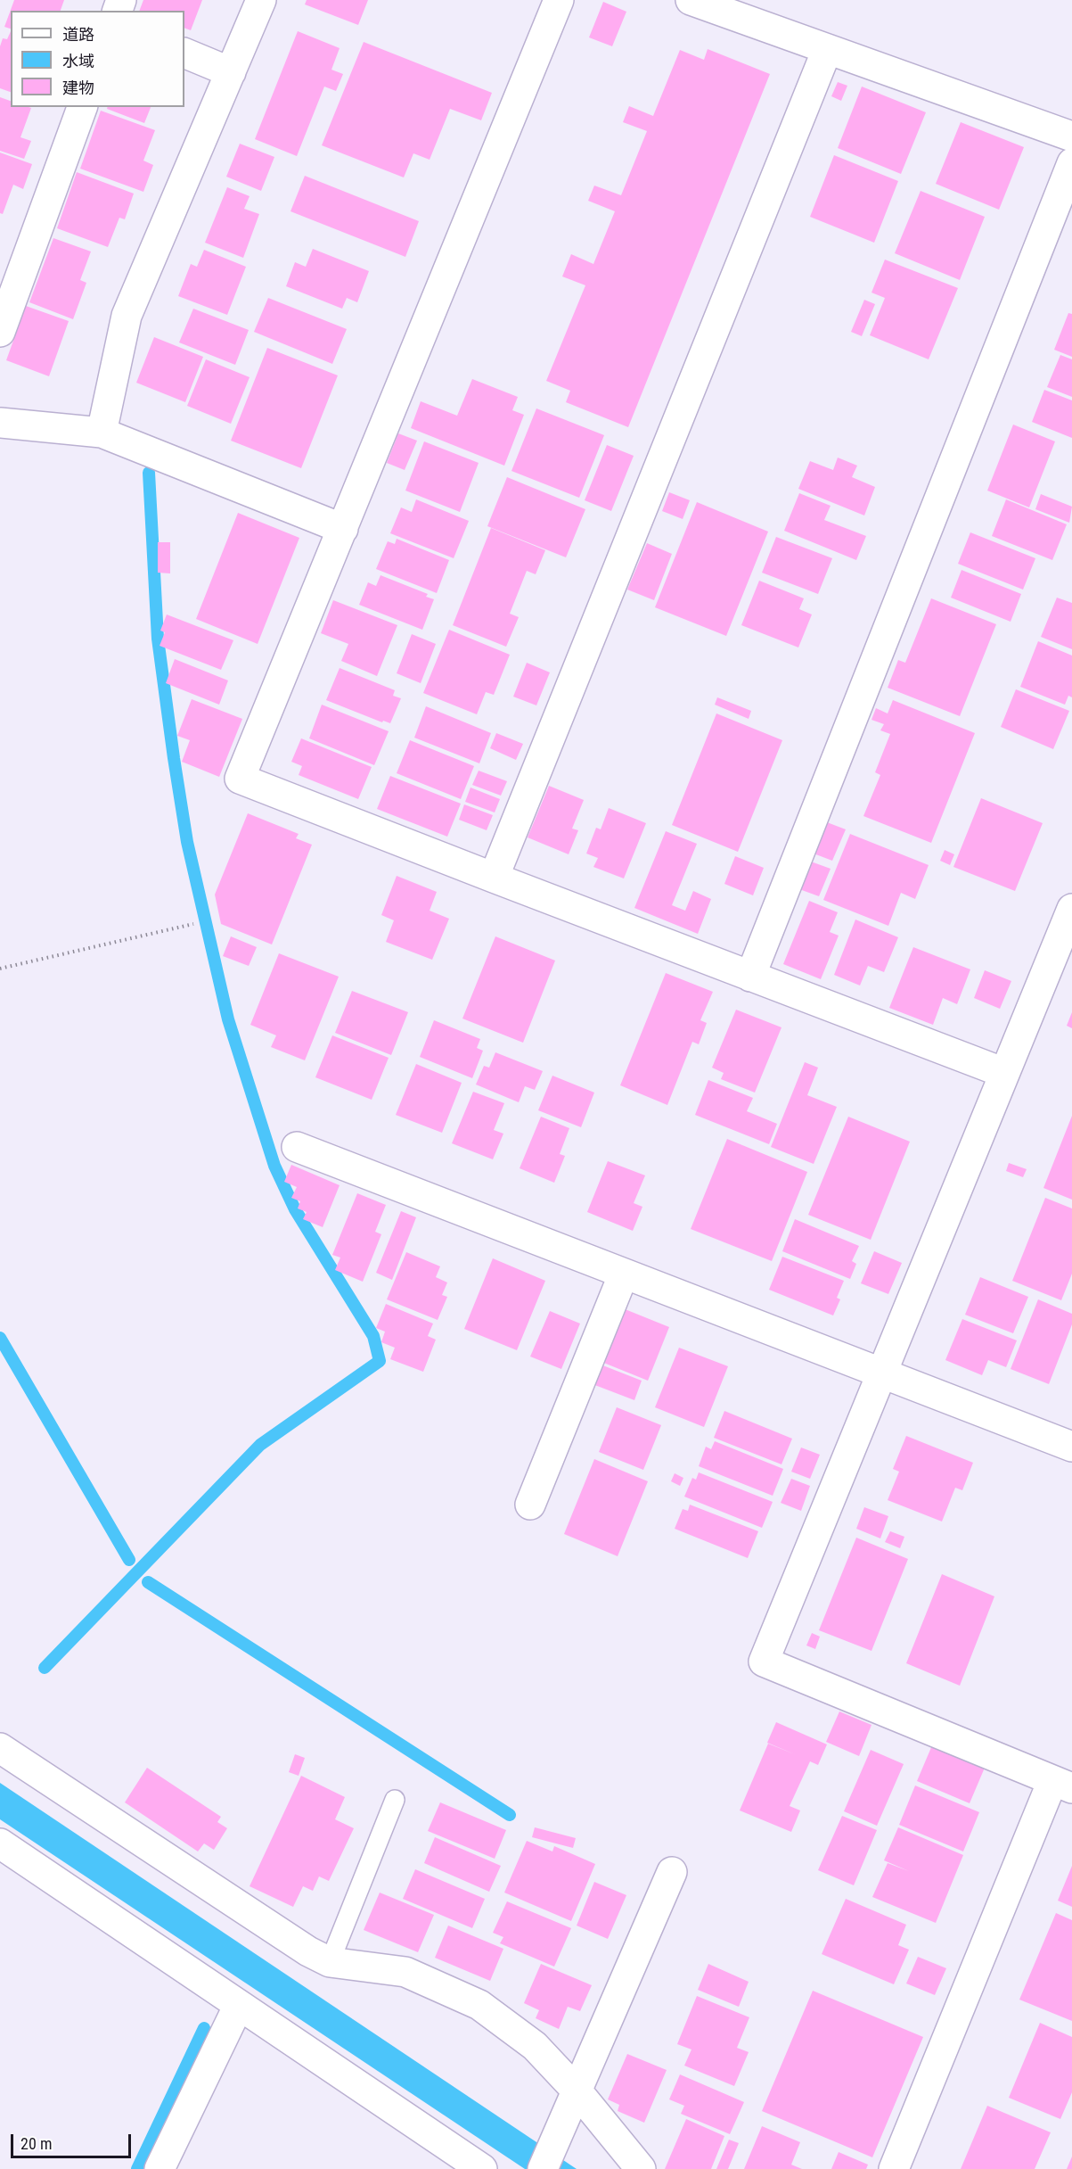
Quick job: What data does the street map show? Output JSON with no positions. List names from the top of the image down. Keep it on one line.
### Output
{"legend":["道路","水域","建物"],"scale_bar":"20 m"}
